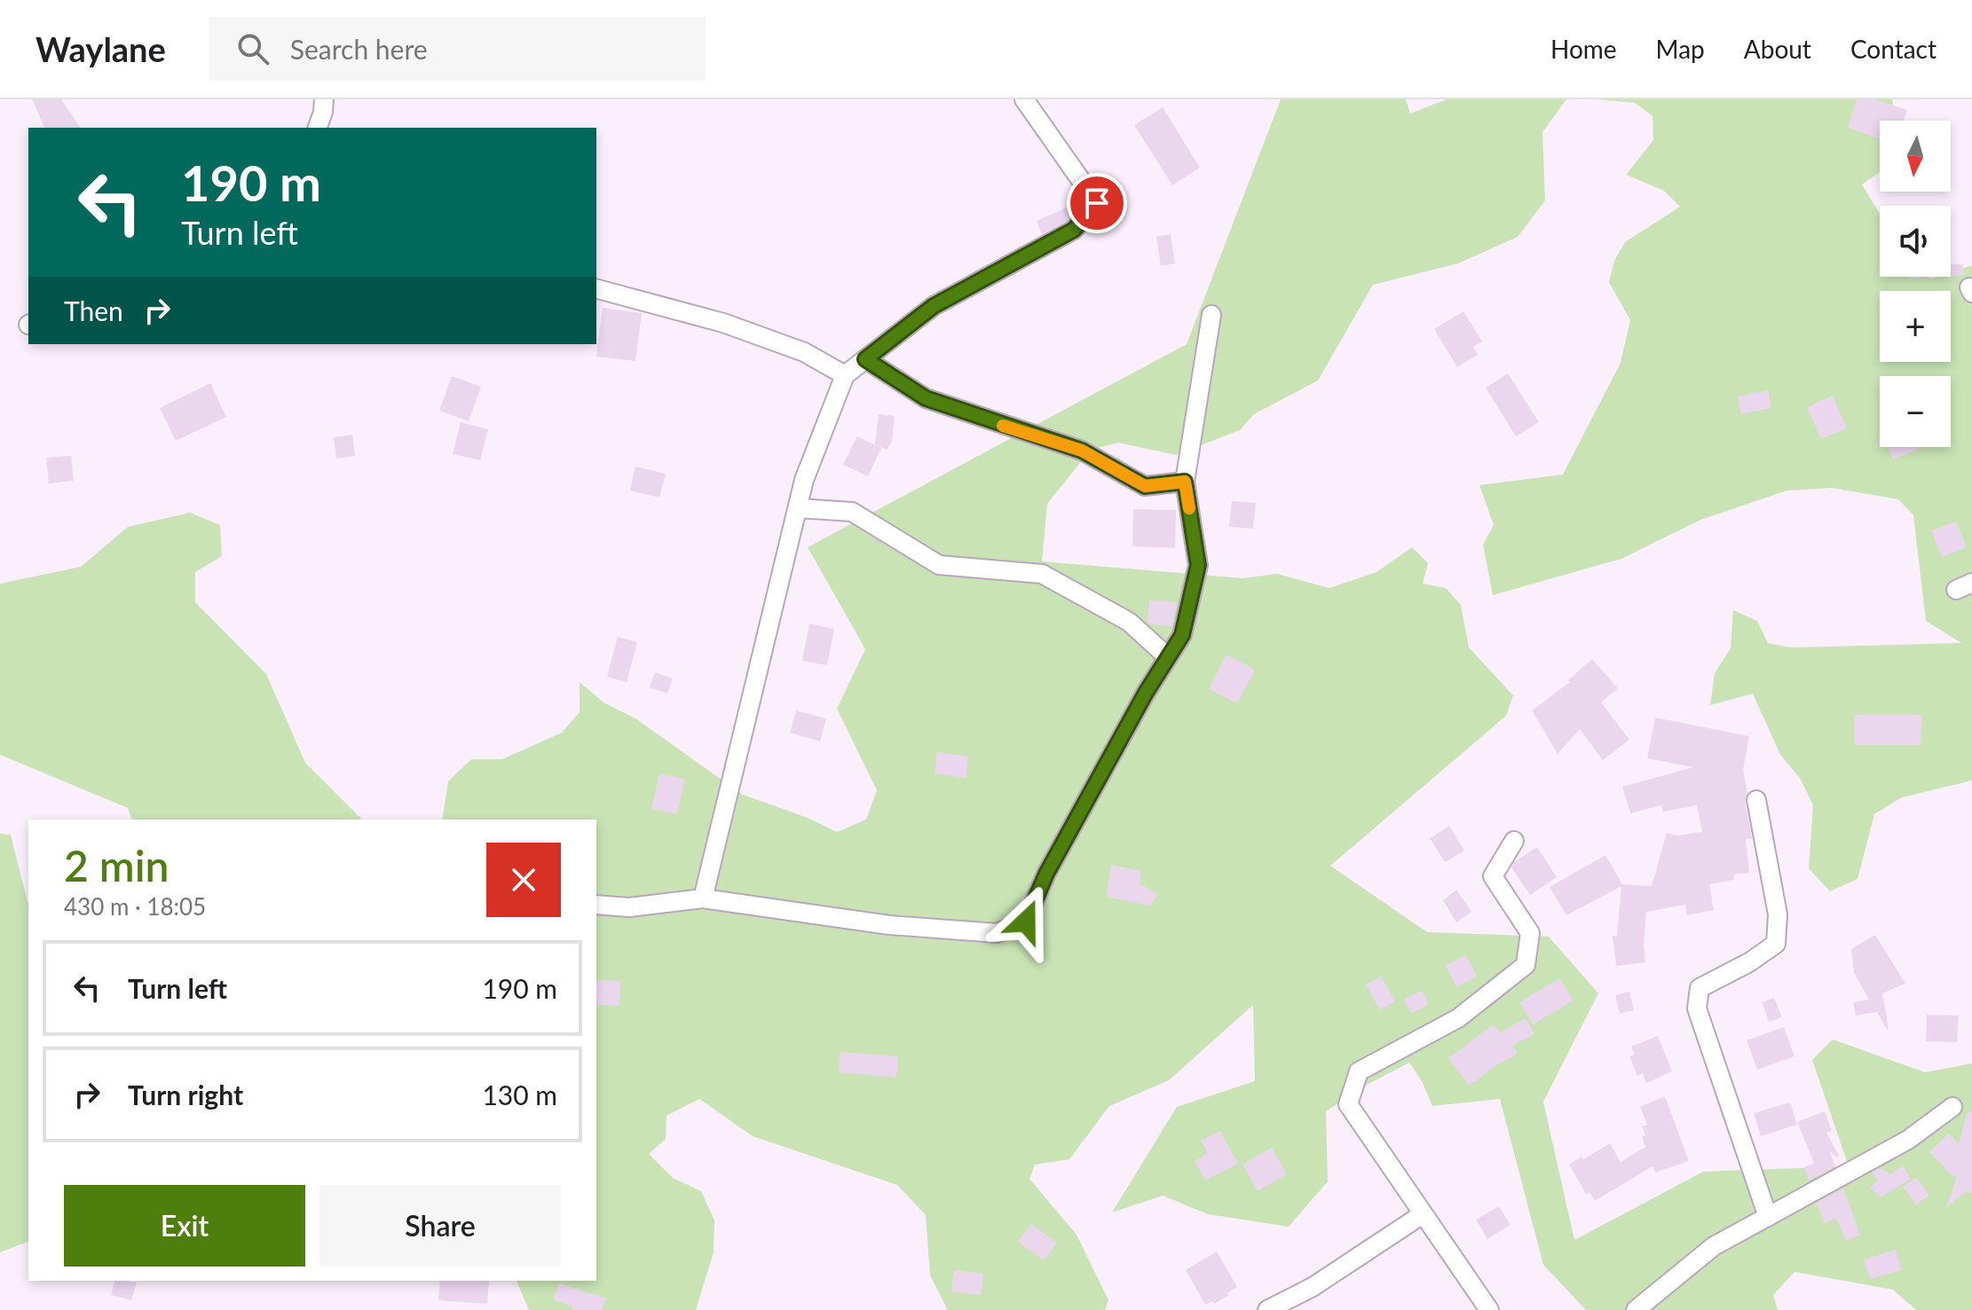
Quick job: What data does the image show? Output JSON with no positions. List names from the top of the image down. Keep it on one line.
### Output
{"north":"bottom","page":{"header":"Waylane","search":"Search here","nav":["Home","Map","About","Contact"],"map_buttons":["+","−"],"turn":["190 m","Turn left"],"then":"Then","heading":["2 min","430 m · 18:05"],"list":[{"name":"Turn left","value":"190 m"},{"name":"Turn right","value":"130 m"}],"buttons":["Exit","Share"]}}
